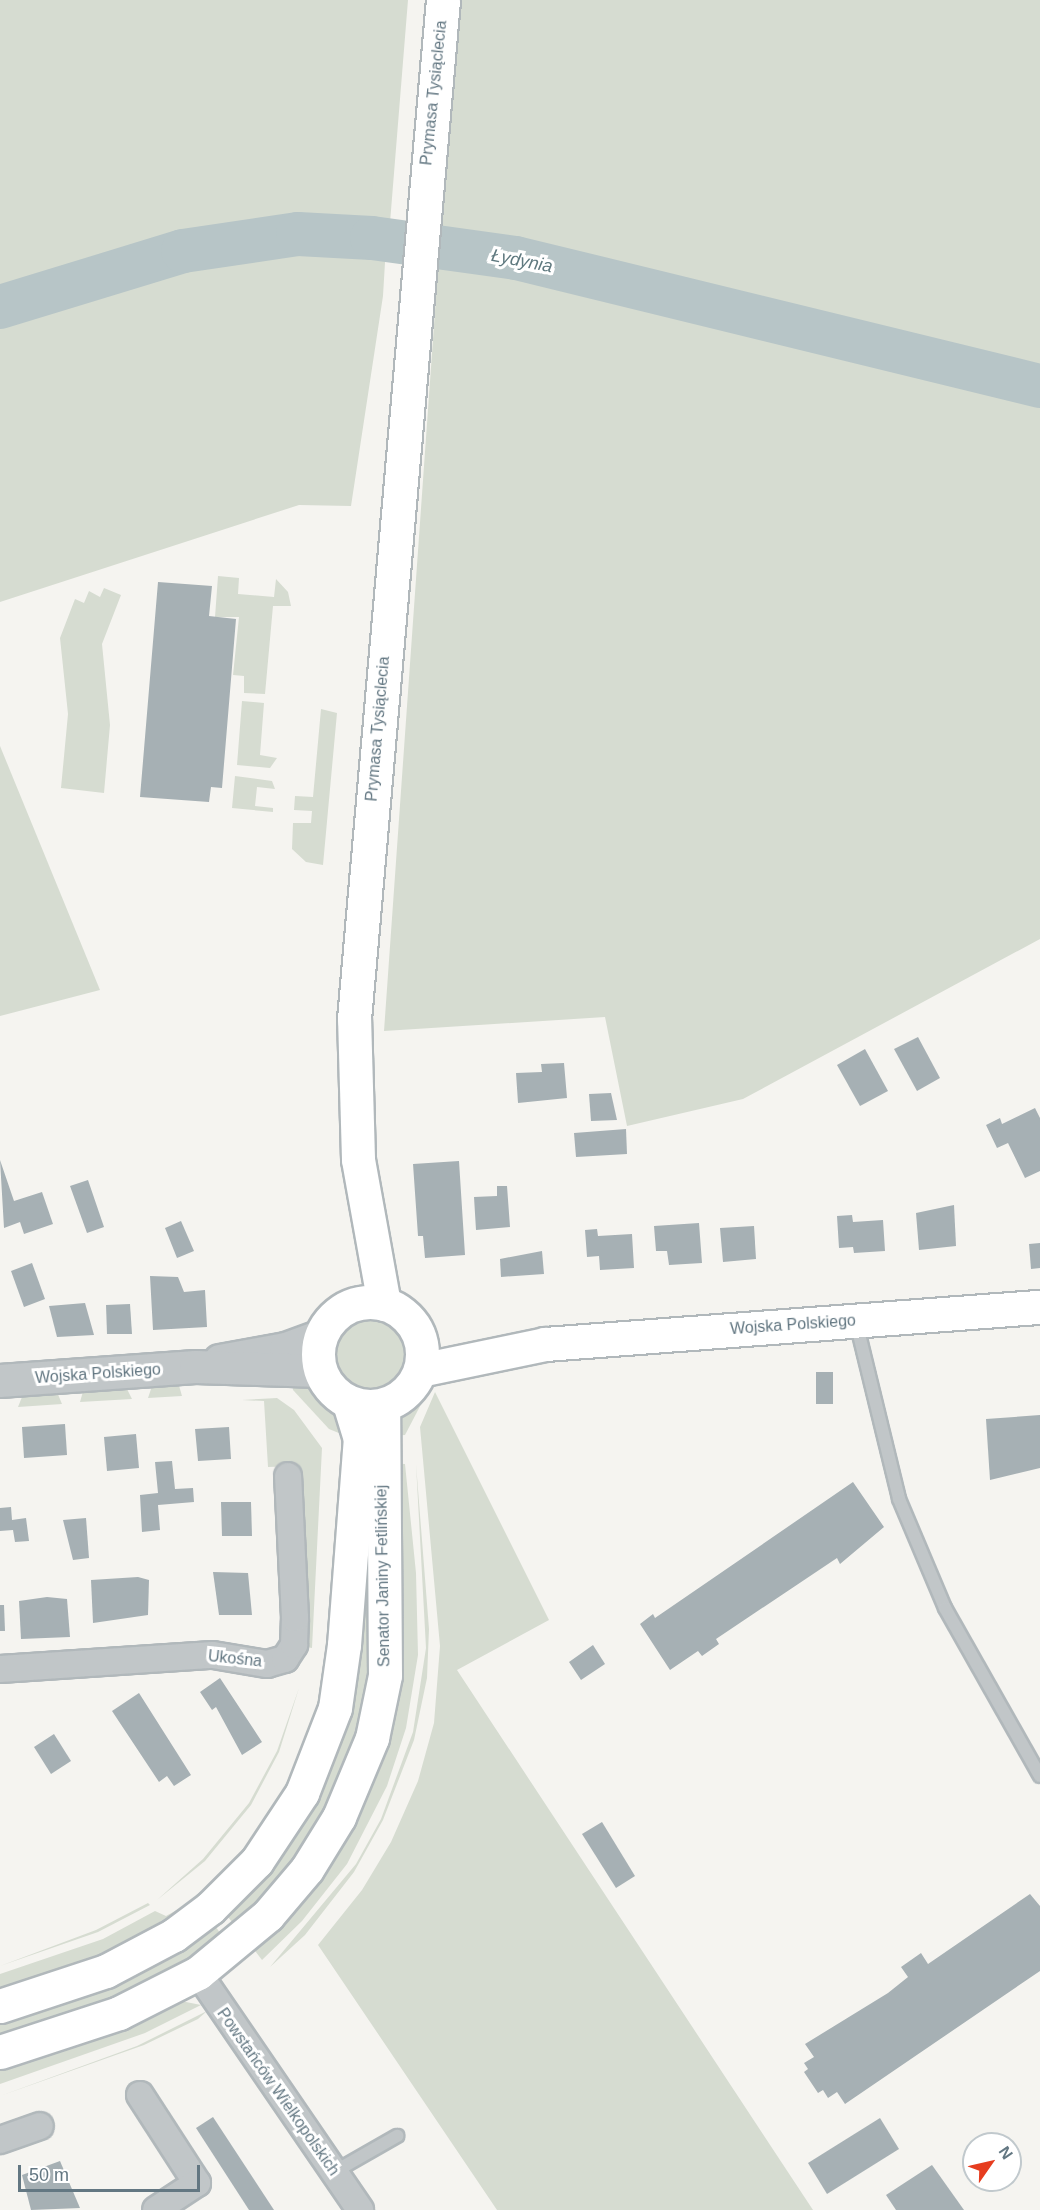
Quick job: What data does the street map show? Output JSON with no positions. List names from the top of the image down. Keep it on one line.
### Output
{"streets":{"main road":["Prymasa Tysiąclecia","Wojska Polskiego","Senator Janiny Fetlińskiej"],"street":["Ukośna","Powstańców Wielkopolskich"]},"crossings":[["Prymasa Tysiąclecia","Wojska Polskiego"],["Prymasa Tysiąclecia","Senator Janiny Fetlińskiej"],["Wojska Polskiego","Senator Janiny Fetlińskiej"],["Senator Janiny Fetlińskiej","Powstańców Wielkopolskich"]],"water":["Łydynia"],"scale_bar":"50 m","north":"top right"}
